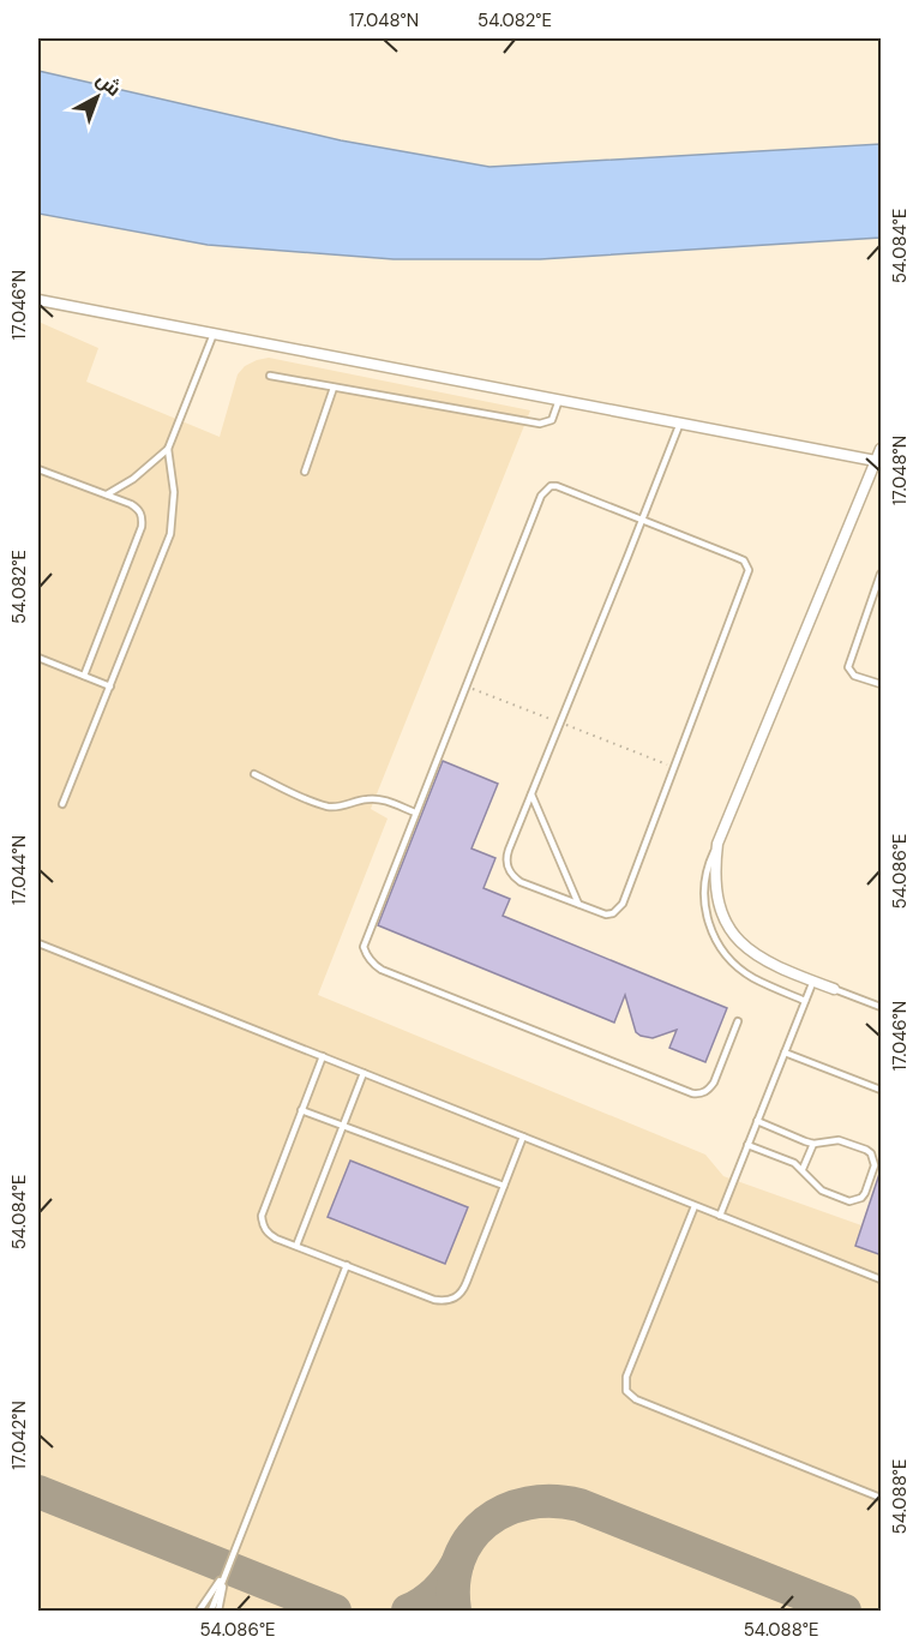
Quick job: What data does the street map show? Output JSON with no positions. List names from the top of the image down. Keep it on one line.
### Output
{"north":"top right","coordinates":["17.048°N","54.082°E","54.084°E","17.046°N","17.044°N","54.086°E","17.042°N","54.088°E"]}
